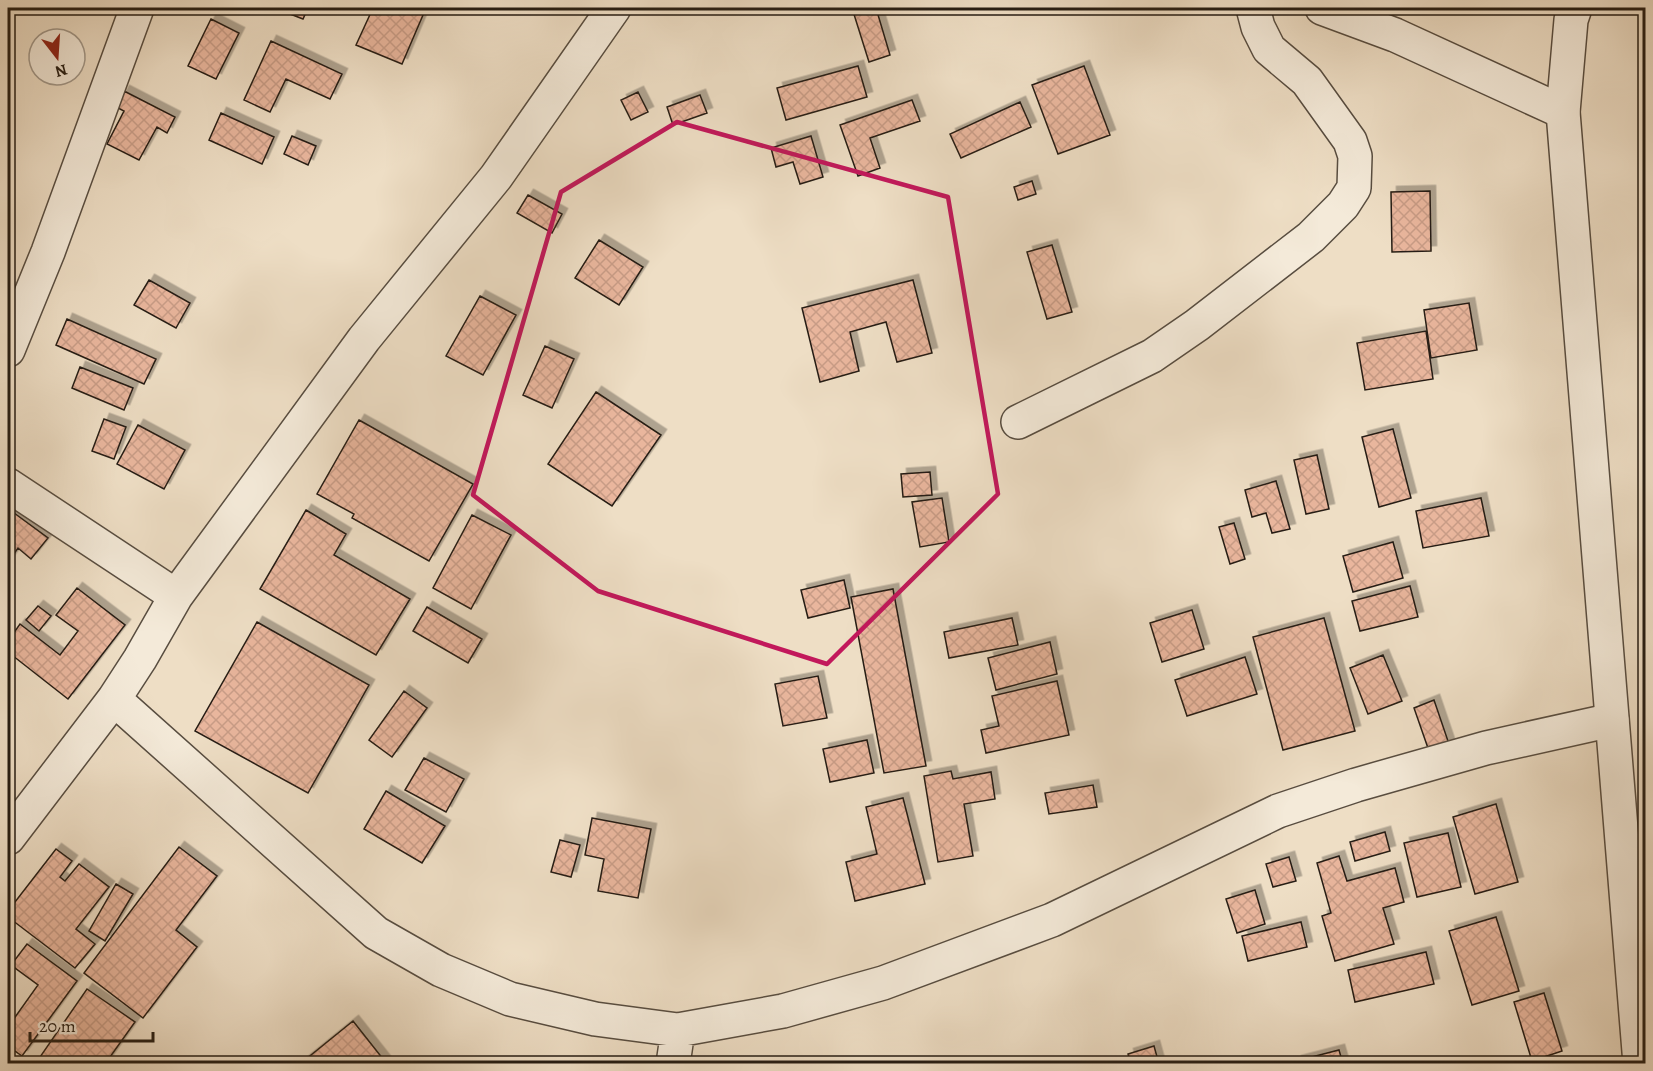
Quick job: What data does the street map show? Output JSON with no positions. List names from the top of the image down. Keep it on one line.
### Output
{"scale_bar":"20 m","north":"bottom"}
